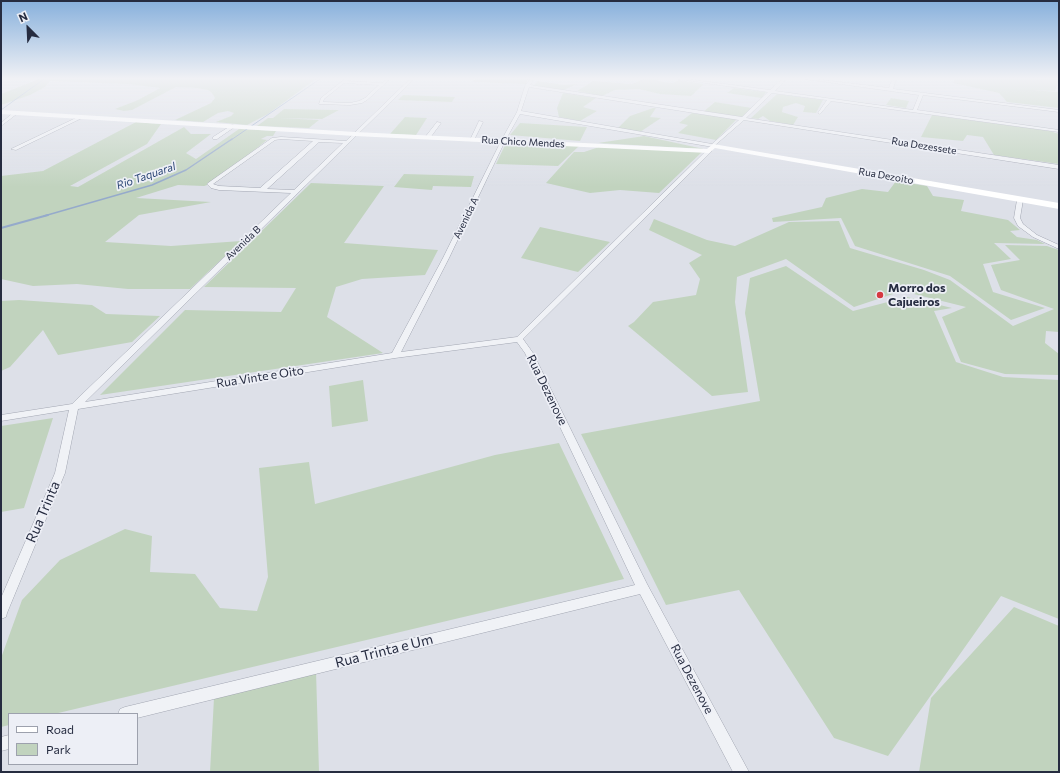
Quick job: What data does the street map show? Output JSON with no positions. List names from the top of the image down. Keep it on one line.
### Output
{"streets":{"main road":["Rua Chico Mendes","Rua Dezoito"],"street":["Rua Dezessete","Avenida A","Avenida B","Rua Vinte e Oito","Rua Dezenove","Rua Trinta","Rua Trinta e Um"]},"crossings":[["Rua Chico Mendes","Rua Dezoito"],["Rua Chico Mendes","Avenida A"],["Rua Chico Mendes","Avenida B"],["Avenida A","Rua Vinte e Oito"],["Avenida B","Rua Vinte e Oito"],["Avenida B","Rua Trinta"],["Rua Vinte e Oito","Rua Dezenove"],["Rua Vinte e Oito","Rua Trinta"],["Rua Dezenove","Rua Trinta e Um"]],"water":["Rio Taquaral"],"places":["Morro dos Cajueiros"],"legend":["Road","Park"],"north":"top left"}
